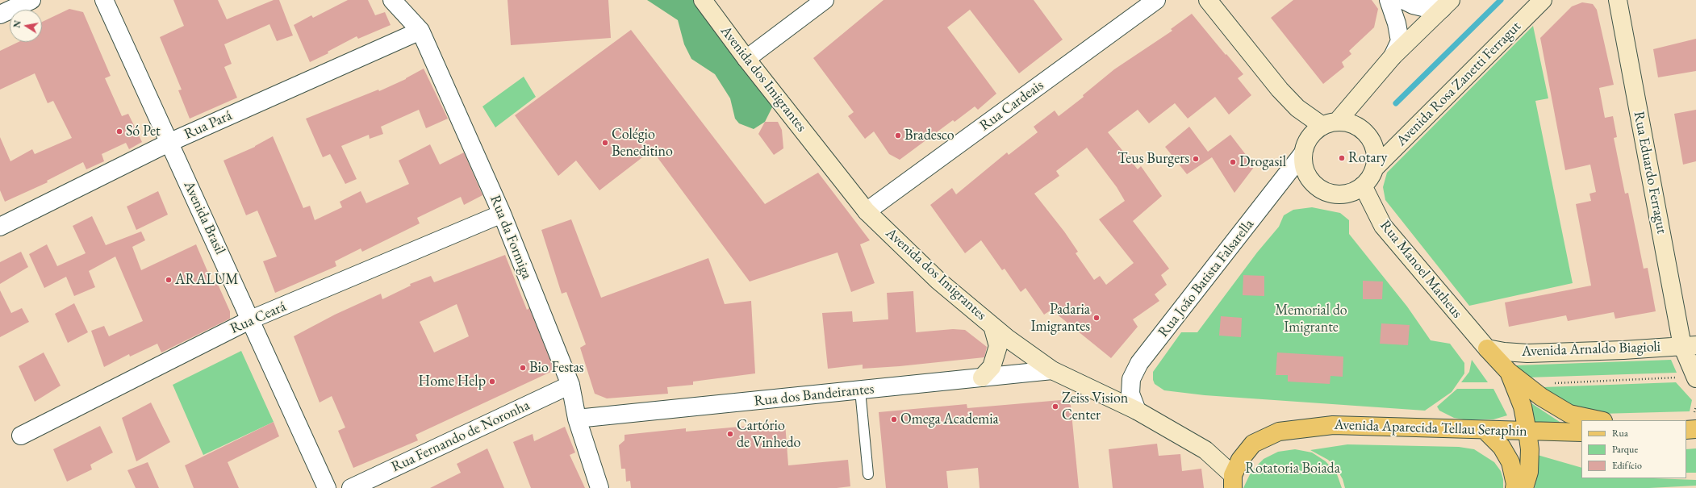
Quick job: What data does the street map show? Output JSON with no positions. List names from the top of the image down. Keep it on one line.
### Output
{"streets":{"main road":["Avenida dos Imigrantes","Avenida Rosa Zanetti Ferragut","Rua Eduardo Ferragut","Rua Manoel Matheus","Avenida Arnaldo Biagioli","Avenida Aparecida Tellau Seraphin"],"street":["Rua Cardeais","Rua Pará","Avenida Brasil","Rua da Formiga","Rua João Batista Falsarella","Rua Ceará","Rua dos Bandeirantes","Rua Fernando de Noronha"]},"crossings":[["Avenida dos Imigrantes","Rua Cardeais"],["Avenida dos Imigrantes","Rua João Batista Falsarella"],["Avenida dos Imigrantes","Rua dos Bandeirantes"],["Avenida dos Imigrantes","Avenida Aparecida Tellau Seraphin"],["Avenida Rosa Zanetti Ferragut","Rua Manoel Matheus"],["Avenida Rosa Zanetti Ferragut","Rua João Batista Falsarella"],["Rua Pará","Avenida Brasil"],["Rua Pará","Rua da Formiga"],["Rua Eduardo Ferragut","Avenida Arnaldo Biagioli"],["Avenida Brasil","Rua Ceará"],["Rua da Formiga","Rua Ceará"],["Rua da Formiga","Rua dos Bandeirantes"],["Rua da Formiga","Rua Fernando de Noronha"],["Rua Manoel Matheus","Rua João Batista Falsarella"],["Rua Manoel Matheus","Avenida Arnaldo Biagioli"]],"parks":["Memorial do Imigrante","Rotatoria Boiada"],"places":["Só Pet","Bradesco","Colégio Beneditino","Rotary","Teus Burgers","Drogasil","ARALUM","Padaria Imigrantes","Bio Festas","Home Help","Zeiss Vision Center","Omega Academia","Cartório de Vinhedo"],"legend":["Rua","Parque","Edifício"],"north":"left"}
